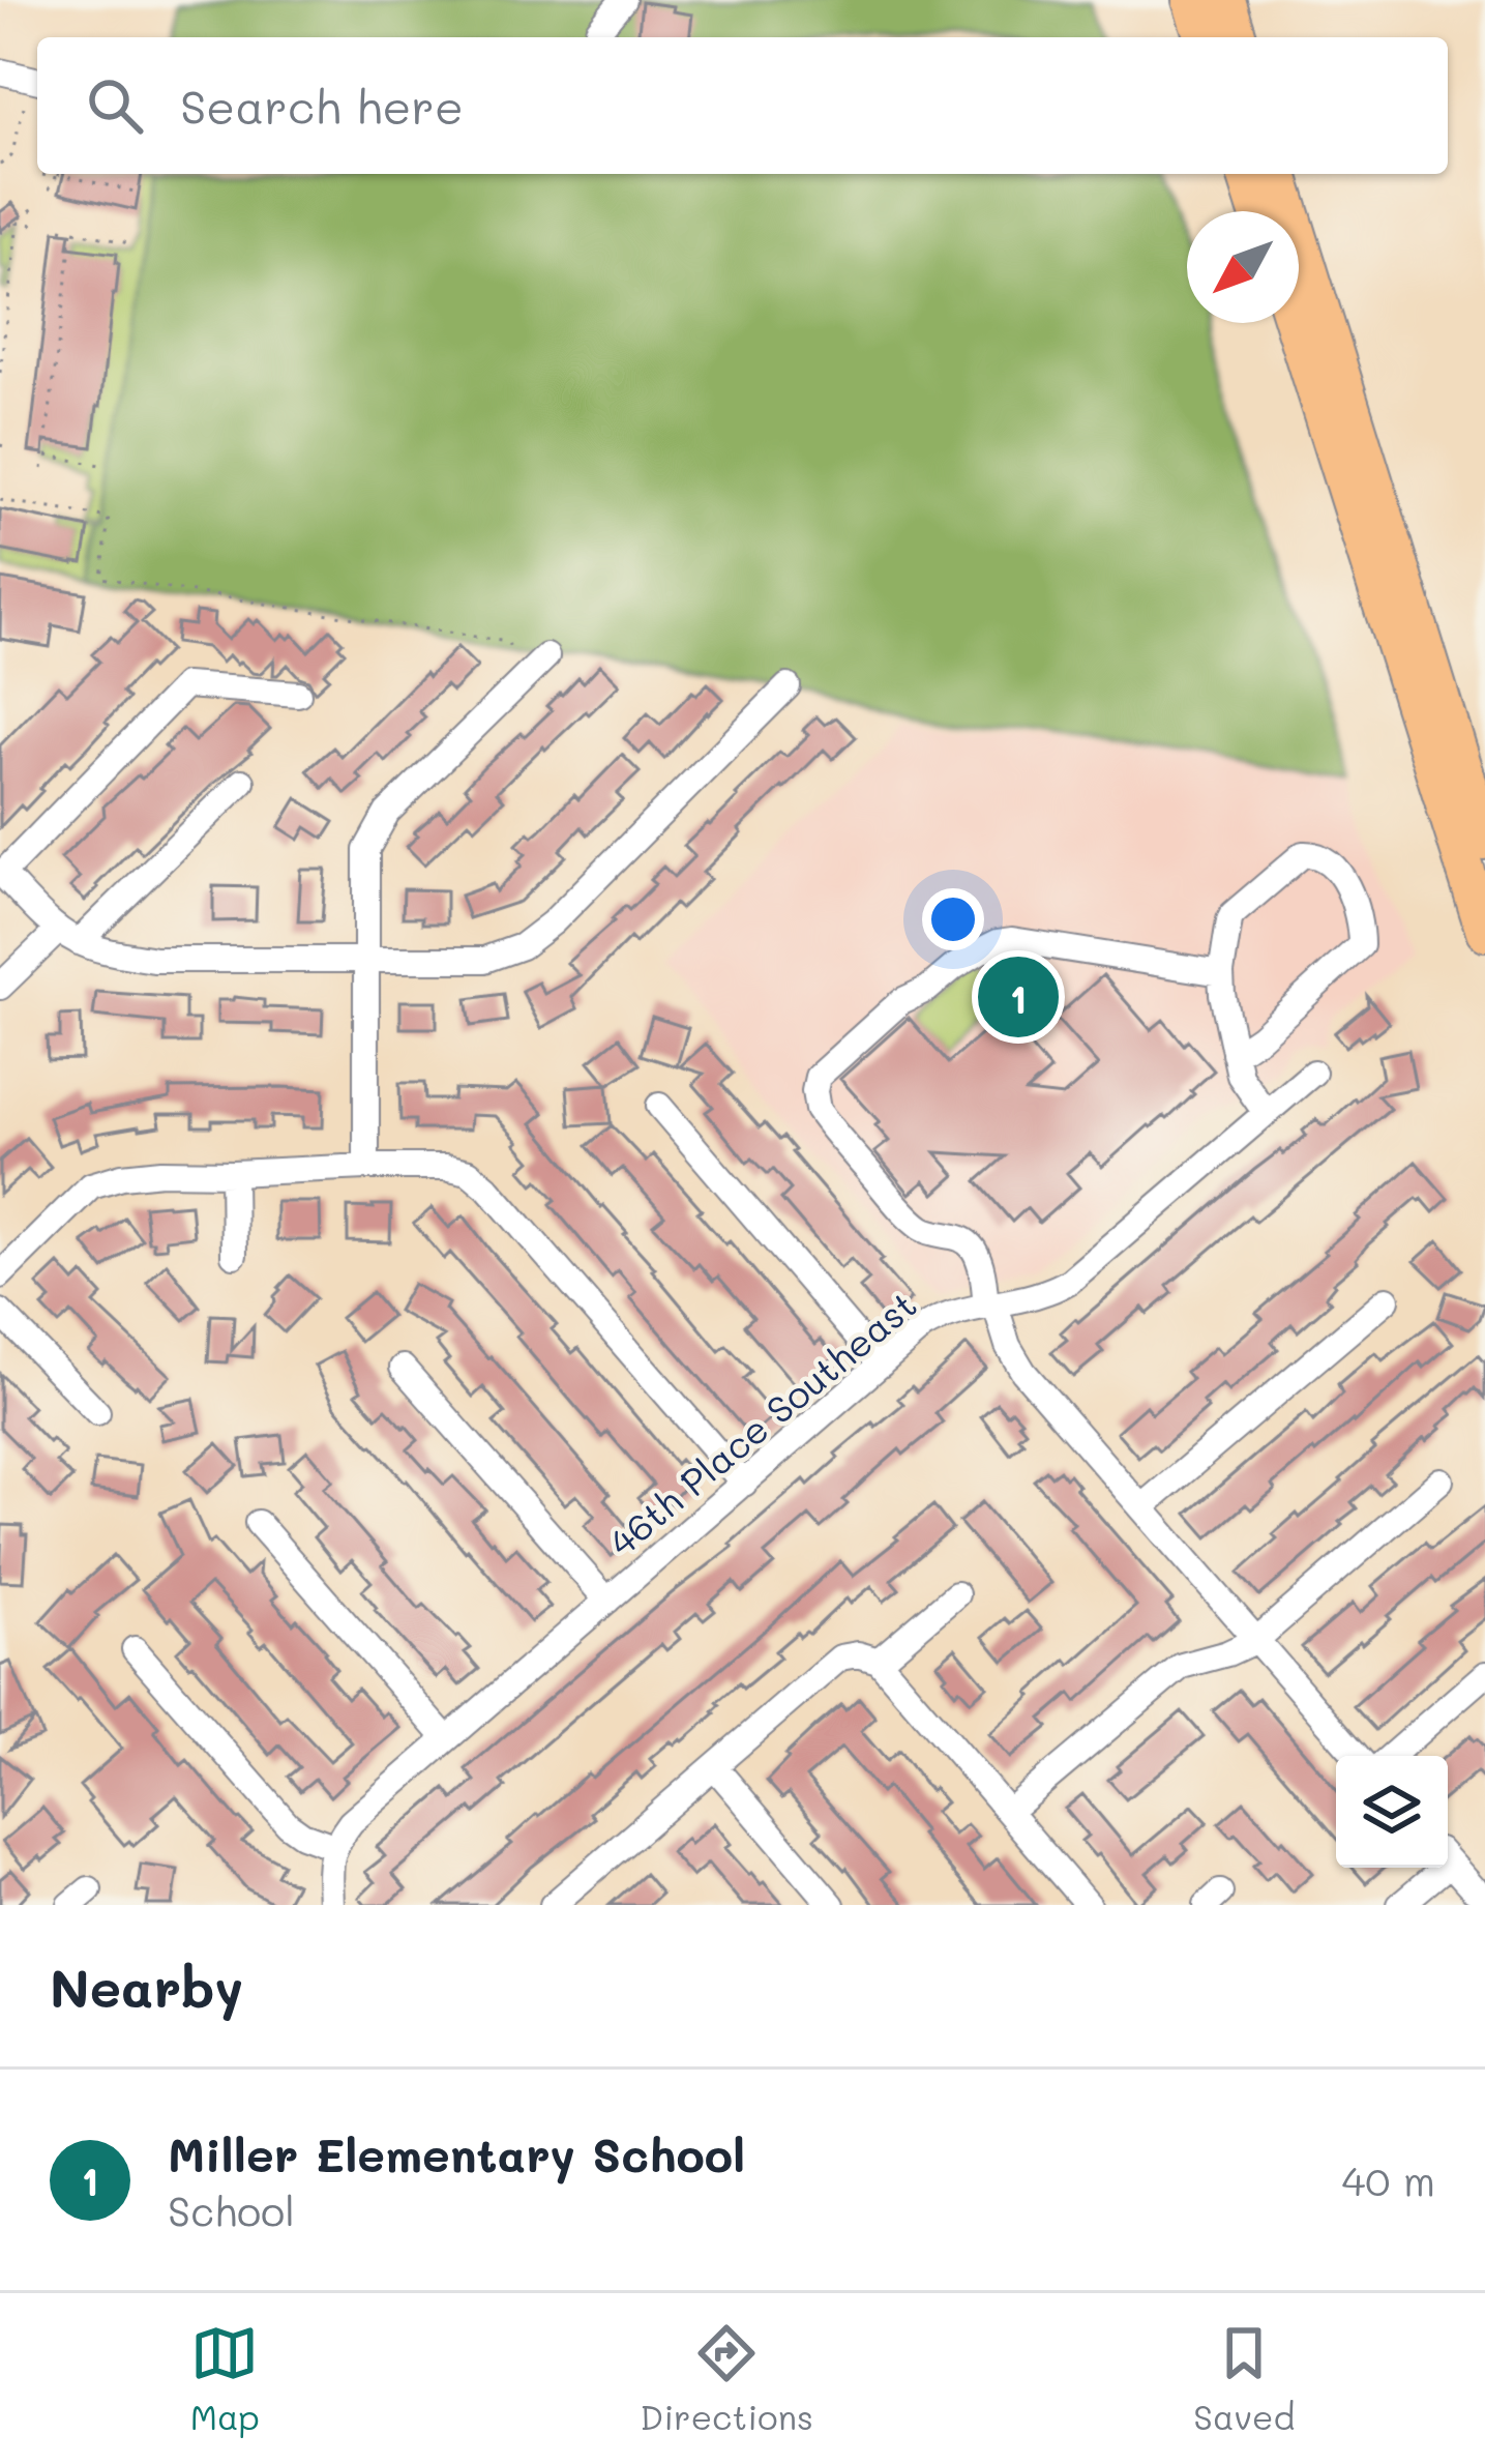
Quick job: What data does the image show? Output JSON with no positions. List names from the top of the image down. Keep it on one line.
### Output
{"streets":{"street":["46th Place Southeast"]},"north":"bottom left","page":{"search":"Search here","pins":"1","heading":"Nearby","list":[{"mark":"1","name":"Miller Elementary School","note":"School","value":"40 m"}],"nav":["Map","Directions","Saved"]}}
